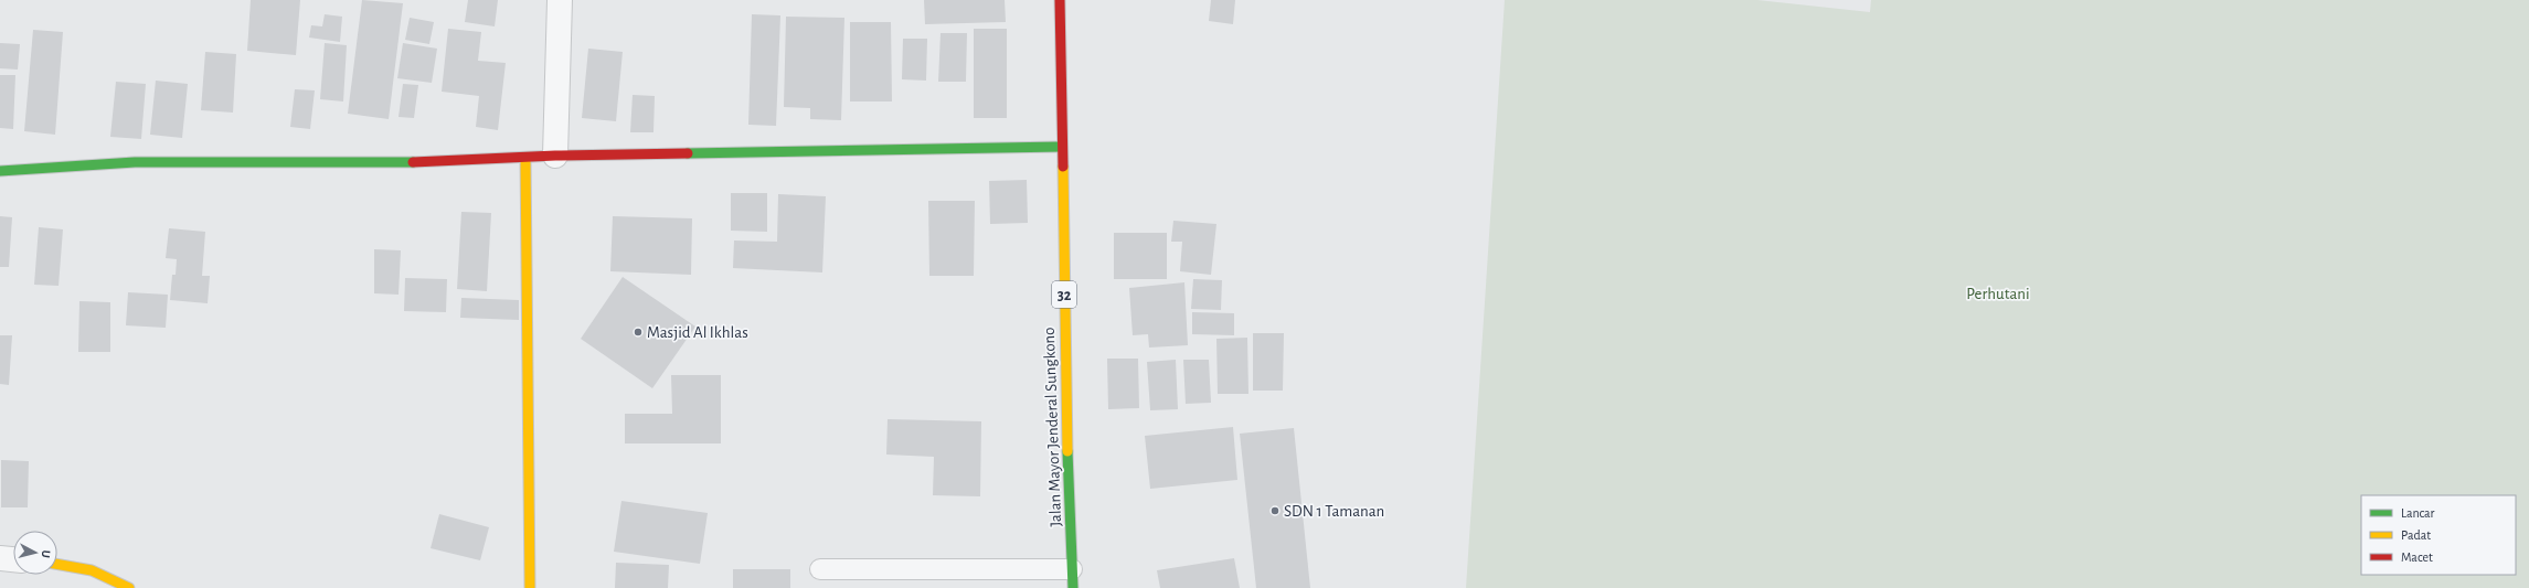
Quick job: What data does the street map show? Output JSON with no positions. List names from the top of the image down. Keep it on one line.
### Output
{"streets":{"main road":["32","Jalan Mayor Jenderal Sungkono"]},"parks":["Perhutani"],"places":["Masjid Al Ikhlas","SDN 1 Tamanan"],"legend":["Lancar","Padat","Macet"],"north":"right"}
